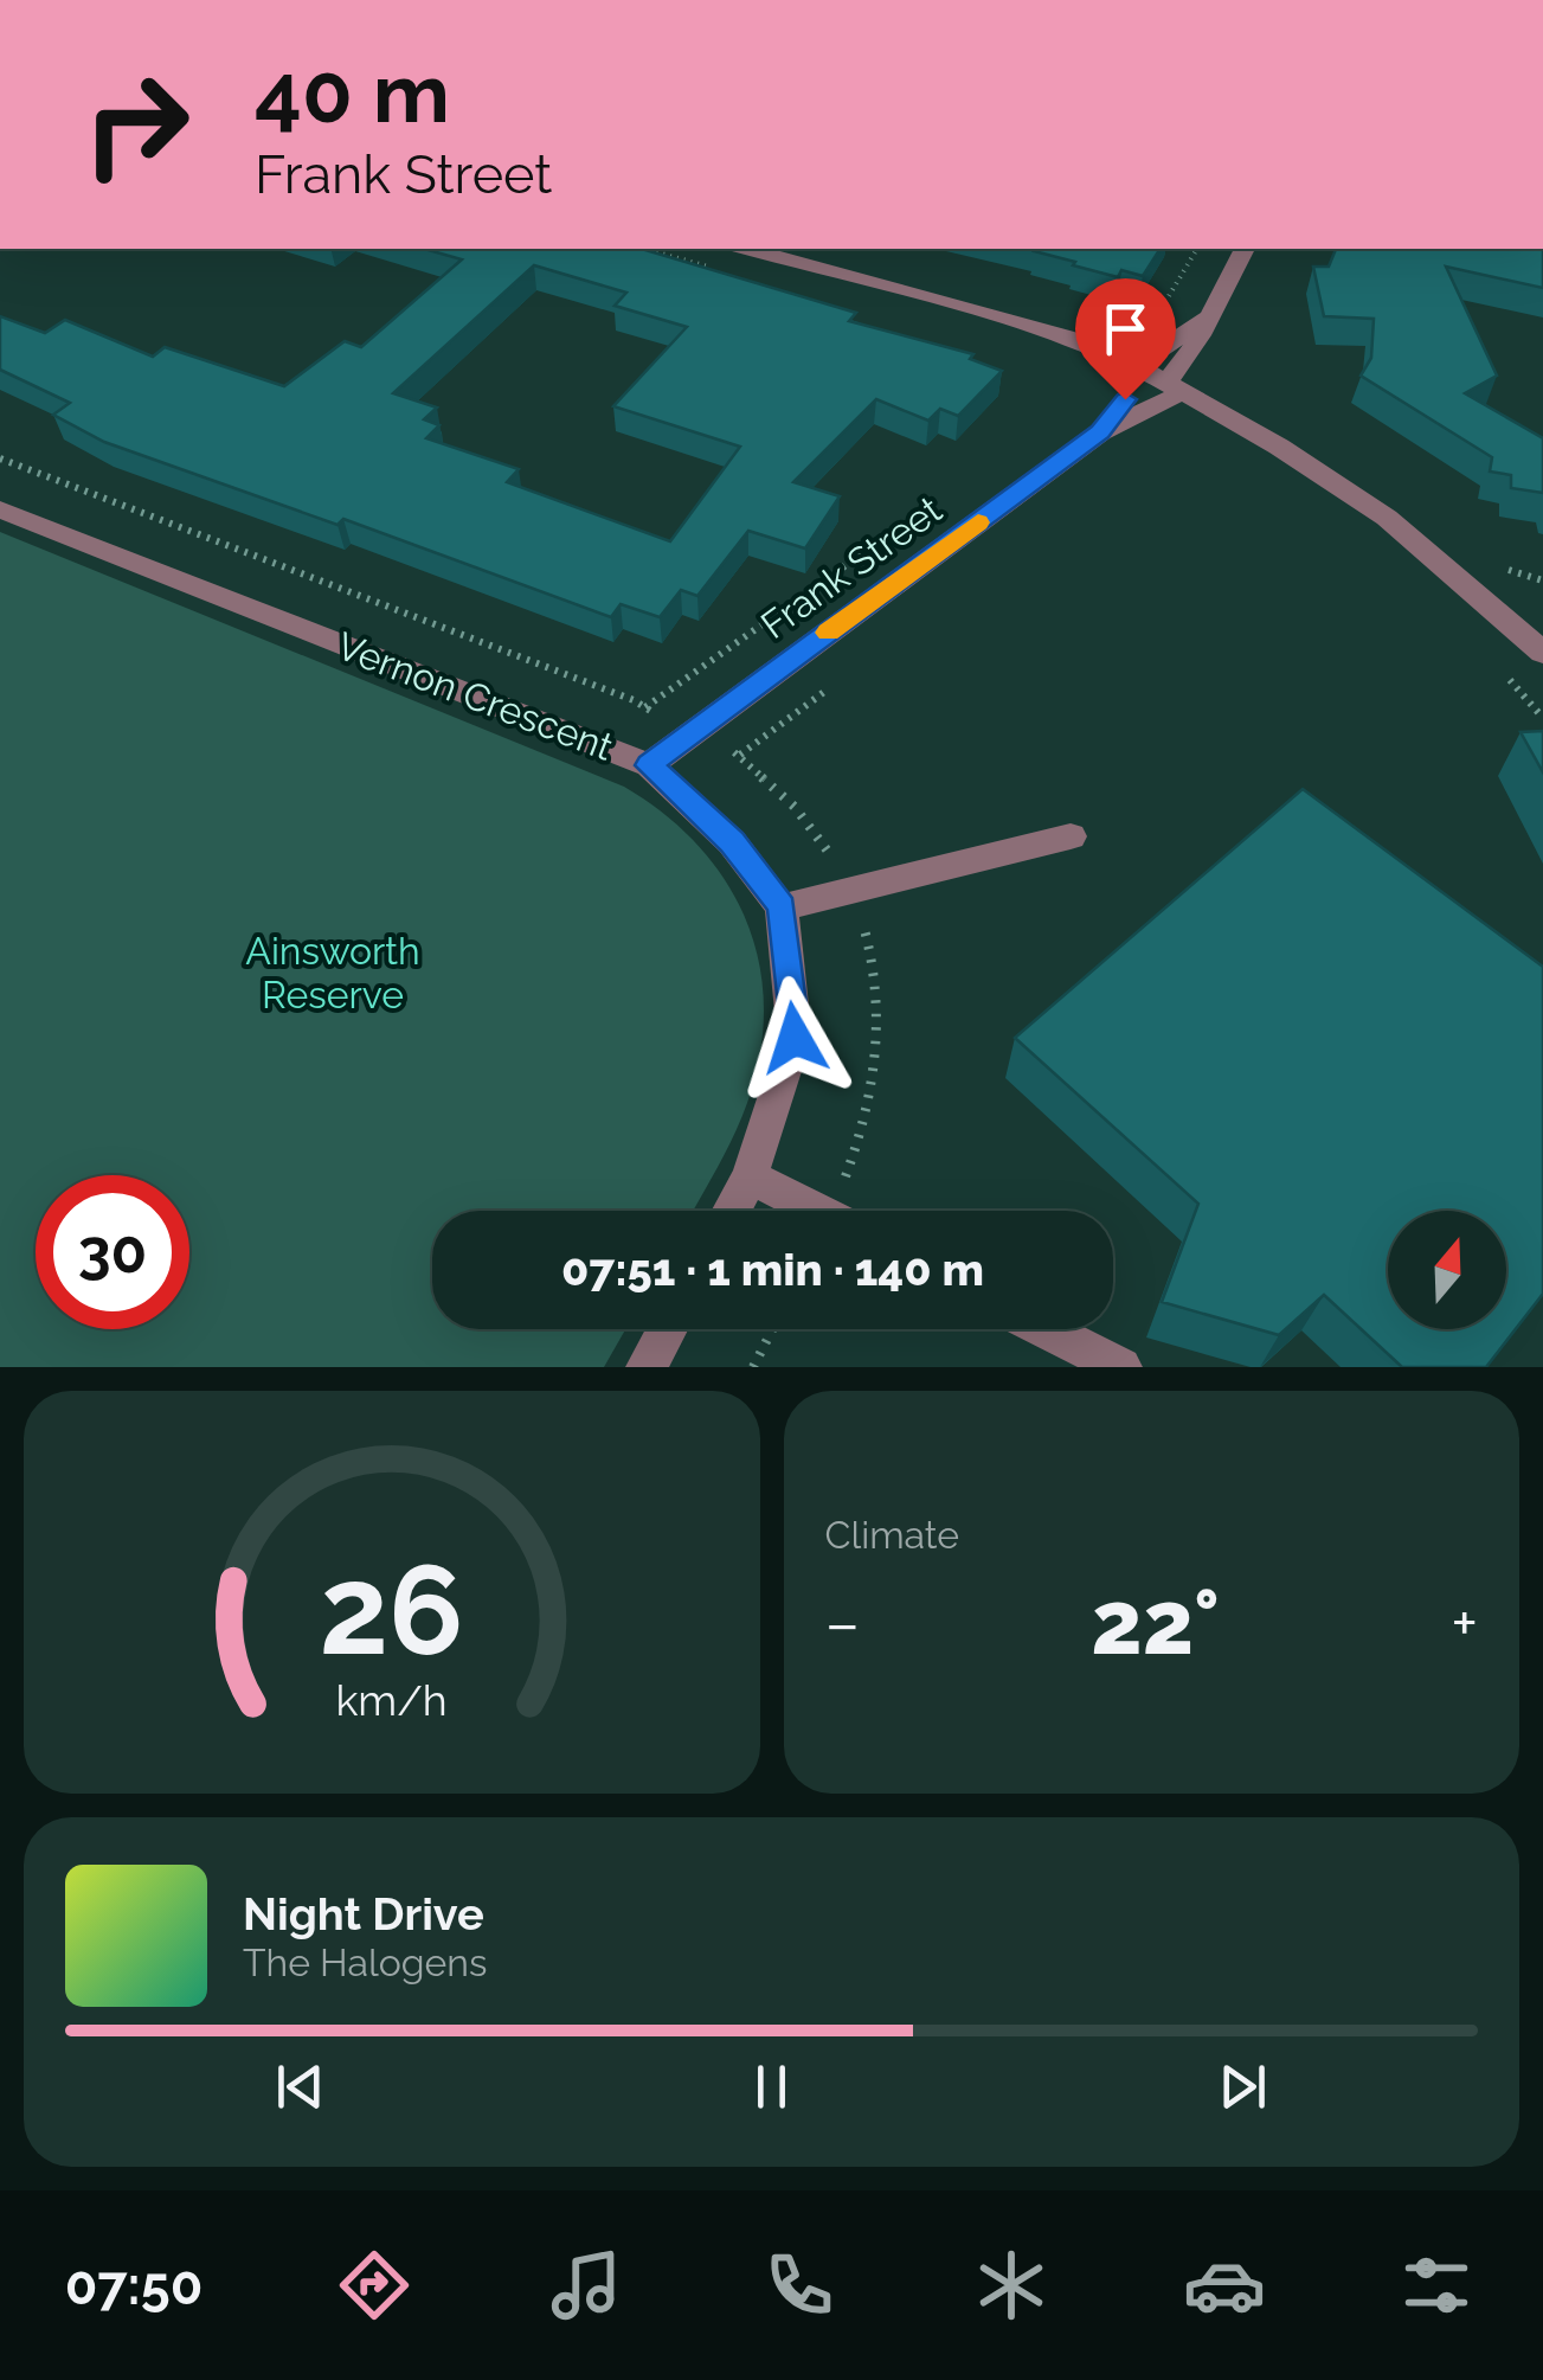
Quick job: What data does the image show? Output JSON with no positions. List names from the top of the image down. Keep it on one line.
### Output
{"streets":{"street":["Frank Street","Vernon Crescent"]},"crossings":[["Frank Street","Vernon Crescent"]],"parks":["Ainsworth Reserve"],"north":"top","page":{"turn":["40 m","Frank Street"],"limit":"30","trip":"07:51 · 1 min · 140 m","tile":"Climate","heat":["−","22°","+"],"song":["Night Drive","The Halogens"],"tabs":"07:50","gauge":["26","km/h"]}}
